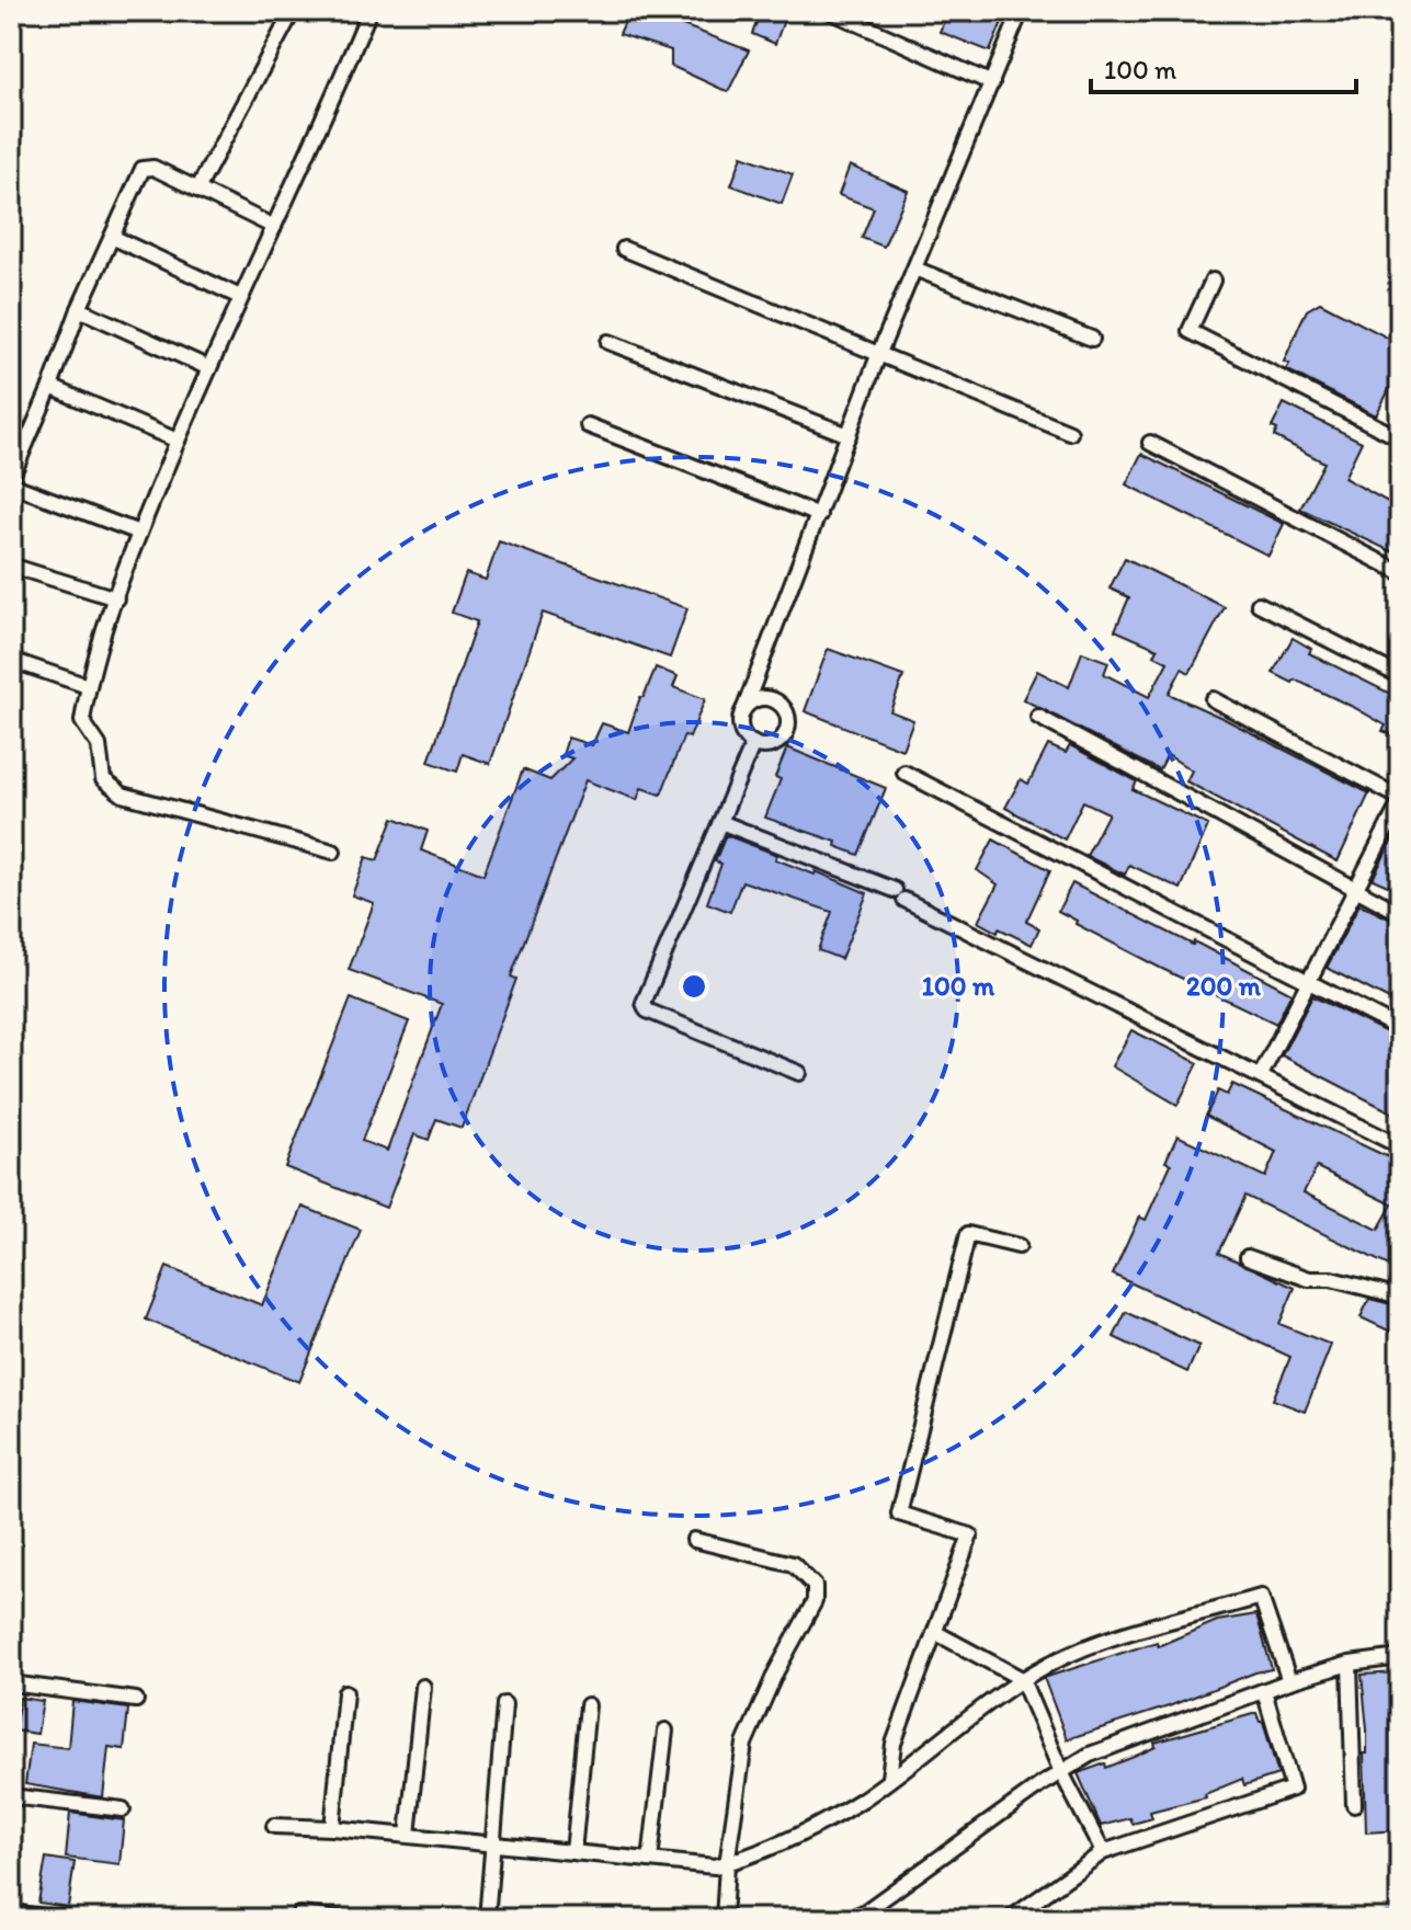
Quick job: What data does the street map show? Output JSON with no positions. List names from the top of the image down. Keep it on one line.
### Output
{"scale_bar":"100 m","rings":["100 m","200 m"]}
